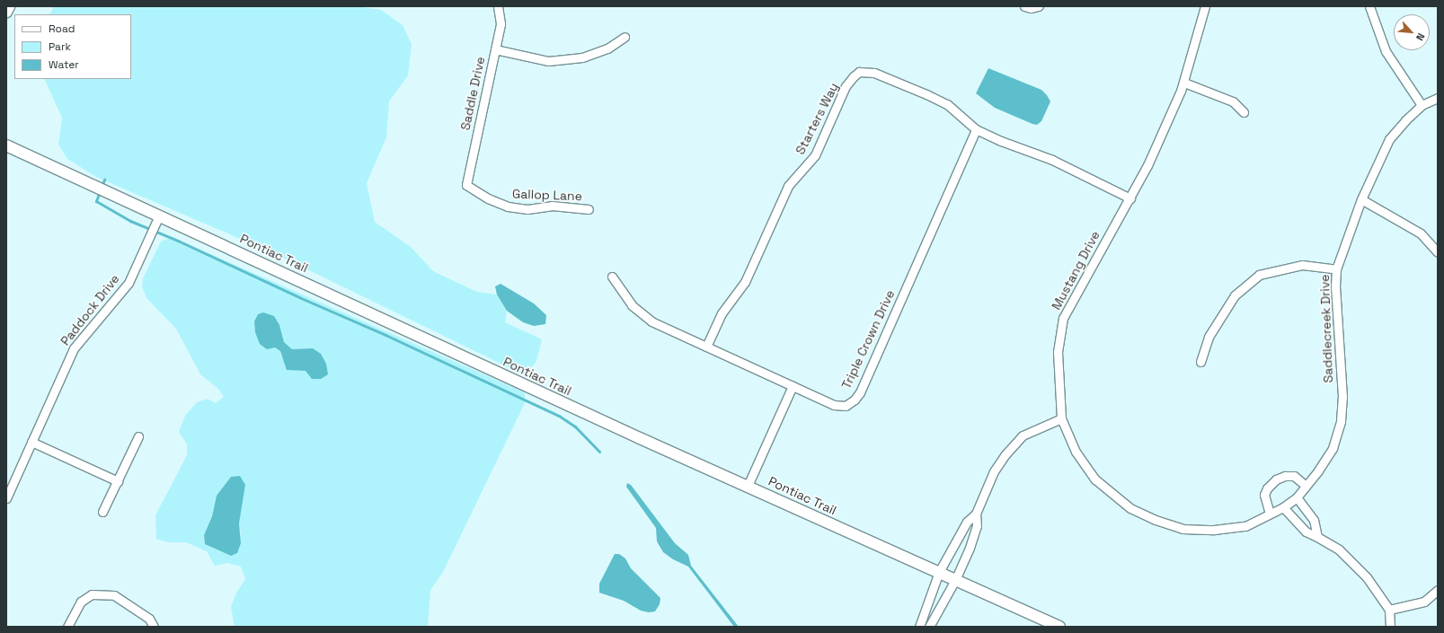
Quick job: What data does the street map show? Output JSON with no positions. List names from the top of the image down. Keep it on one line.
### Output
{"streets":{"main road":["Pontiac Trail"],"street":["Saddle Drive","Starters Way","Gallop Lane","Mustang Drive","Paddock Drive","Saddlecreek Drive","Triple Crown Drive"]},"crossings":[["Saddle Drive","Gallop Lane"],["Starters Way","Mustang Drive"],["Starters Way","Triple Crown Drive"],["Pontiac Trail","Paddock Drive"],["Mustang Drive","Saddlecreek Drive"]],"legend":["Road","Park","Water"],"north":"bottom right"}
